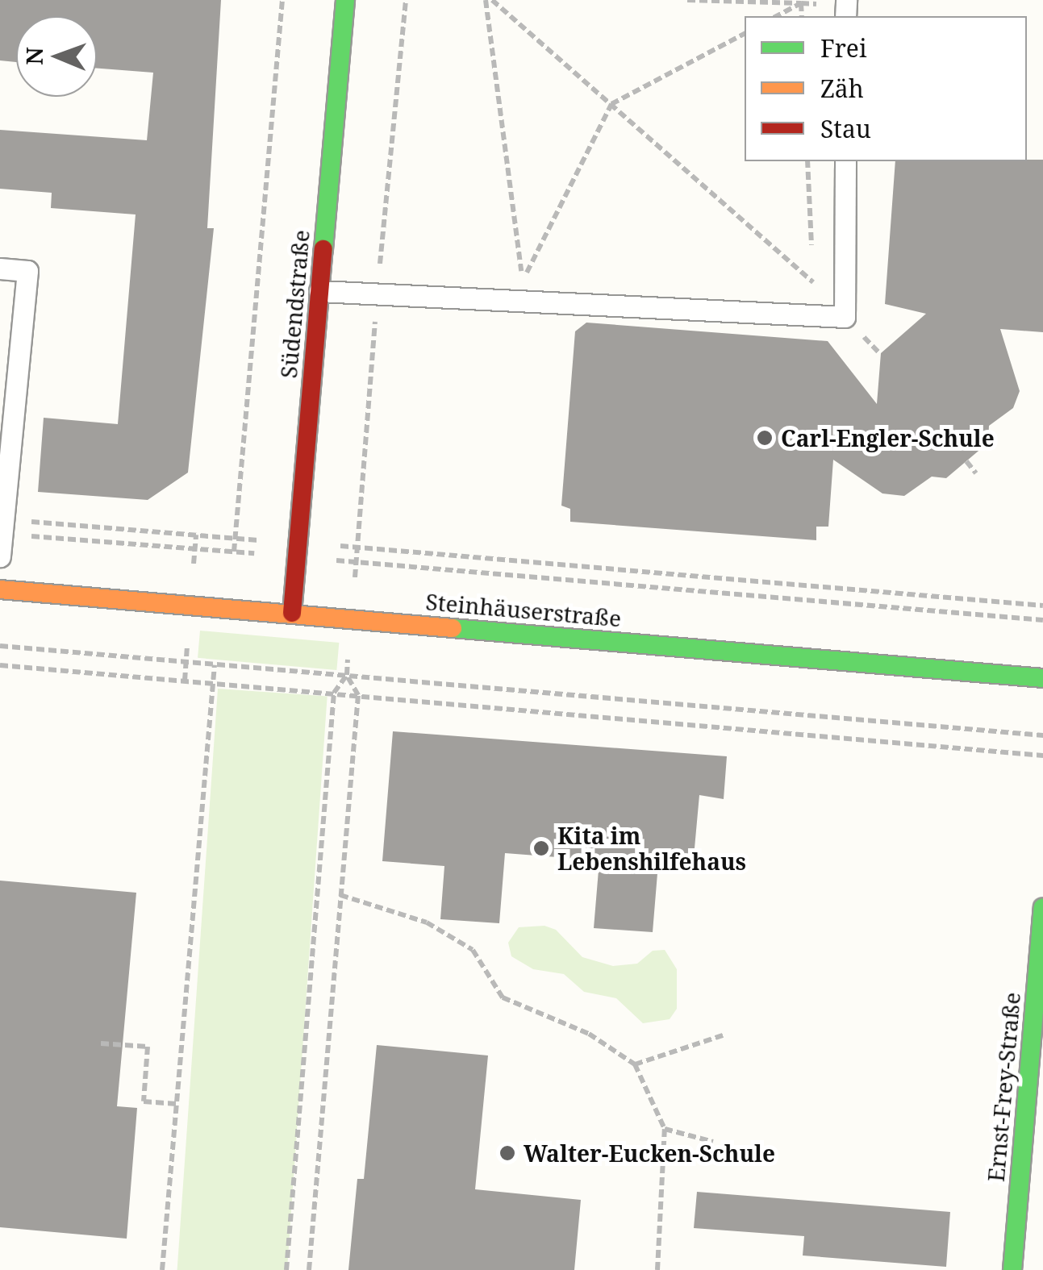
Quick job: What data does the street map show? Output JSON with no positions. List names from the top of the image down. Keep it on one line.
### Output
{"streets":{"street":["Südendstraße","Steinhäuserstraße","Ernst-Frey-Straße"]},"crossings":[["Südendstraße","Steinhäuserstraße"]],"places":["Carl-Engler-Schule","Kita im Lebenshilfehaus","Walter-Eucken-Schule"],"legend":["Frei","Zäh","Stau"],"north":"left"}
